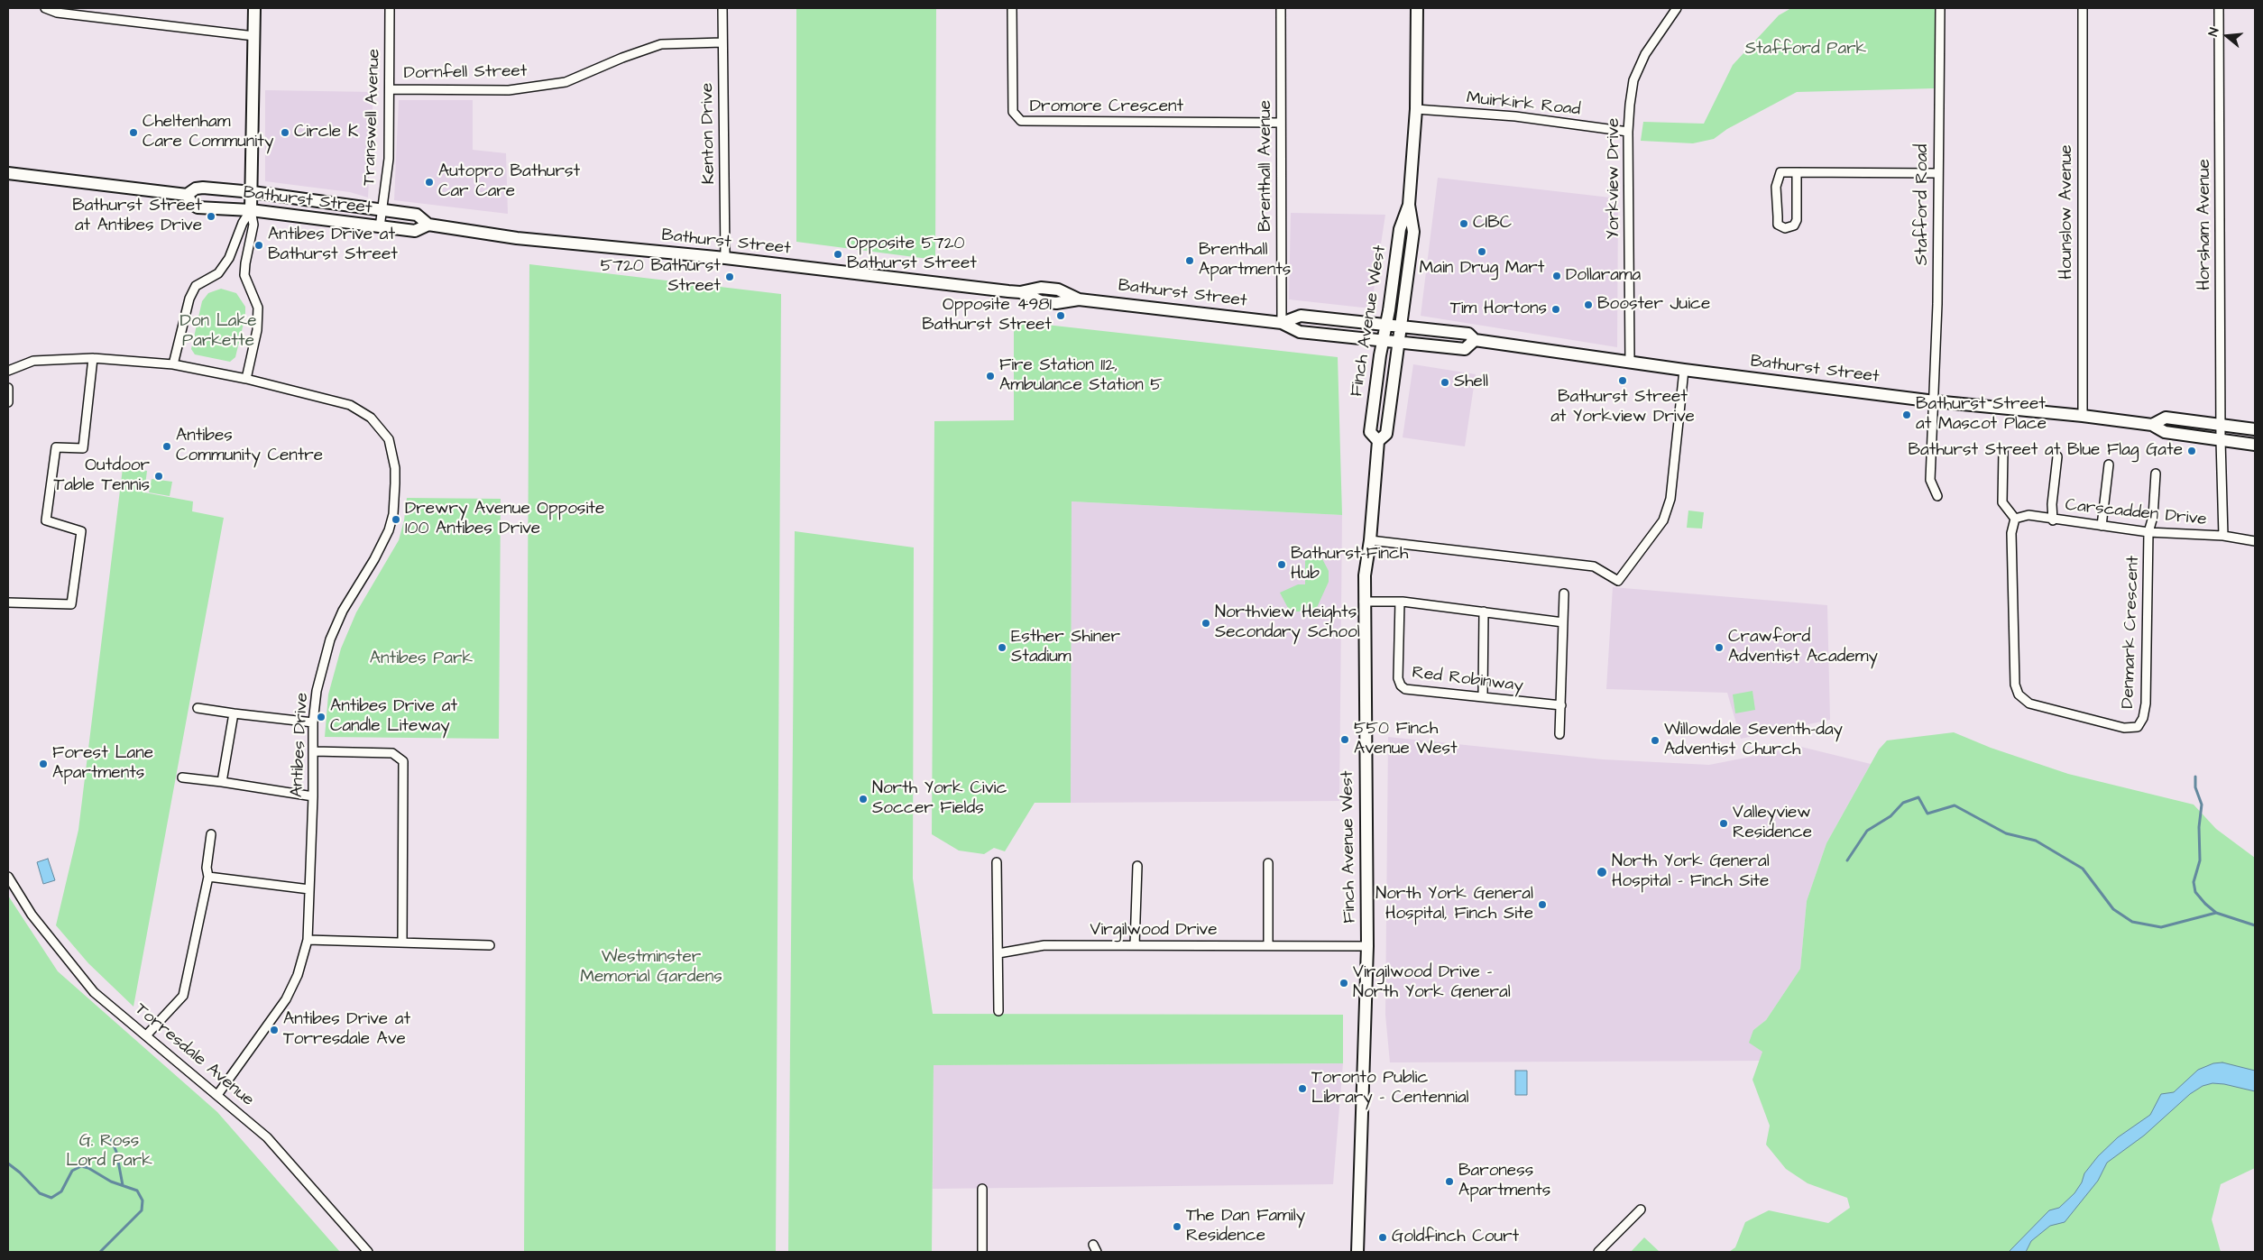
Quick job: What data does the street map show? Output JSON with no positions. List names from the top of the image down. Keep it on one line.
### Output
{"streets":{"main road":["Bathurst Street","Finch Avenue West"],"street":["Dornfell Street","Muirkirk Road","Dromore Crescent","Transwell Avenue","Kenton Drive","Brenthall Avenue","Yorkview Drive","Stafford Road","Hounslow Avenue","Horsham Avenue","Carscadden Drive","Denmark Crescent","Red Robinway","Antibes Drive","Virgilwood Drive","Torresdale Avenue"]},"crossings":[["Dornfell Street","Transwell Avenue"],["Dornfell Street","Kenton Drive"],["Muirkirk Road","Yorkview Drive"],["Muirkirk Road","Finch Avenue West"],["Dromore Crescent","Brenthall Avenue"],["Transwell Avenue","Bathurst Street"],["Kenton Drive","Bathurst Street"],["Brenthall Avenue","Bathurst Street"],["Yorkview Drive","Bathurst Street"],["Bathurst Street","Stafford Road"],["Bathurst Street","Hounslow Avenue"],["Bathurst Street","Horsham Avenue"],["Bathurst Street","Finch Avenue West"],["Horsham Avenue","Carscadden Drive"],["Finch Avenue West","Virgilwood Drive"],["Carscadden Drive","Denmark Crescent"],["Antibes Drive","Torresdale Avenue"]],"parks":["Stafford Park","Don Lake Parkette","Antibes Park","Westminster Memorial Gardens","G. Ross Lord Park"],"places":["Cheltenham Care Community","Circle K","Autopro Bathurst Car Care","Bathurst Street at Antibes Drive","CIBC","Antibes Drive at Bathurst Street","Main Drug Mart","Opposite 5720 Bathurst Street","Brenthall Apartments","Dollarama","5720 Bathurst Street","Booster Juice","Tim Hortons","Opposite 4981 Bathurst Street","Fire Station 112, Ambulance Station 5","Bathurst Street at Yorkview Drive","Shell","Bathurst Street at Mascot Place","Antibes Community Centre","Bathurst Street at Blue Flag Gate","Outdoor Table Tennis","Drewry Avenue Opposite 100 Antibes Drive","Bathurst-Finch Hub","Northview Heights Secondary School","Esther Shiner Stadium","Crawford Adventist Academy","Antibes Drive at Candle Liteway","550 Finch Avenue West","Willowdale Seventh-day Adventist Church","Forest Lane Apartments","North York Civic Soccer Fields","Valleyview Residence","North York General Hospital - Finch Site","North York General Hospital, Finch Site","Virgilwood Drive - North York General","Antibes Drive at Torresdale Ave","Toronto Public Library - Centennial","Baroness Apartments","The Dan Family Residence","Goldfinch Court"],"north":"left"}
